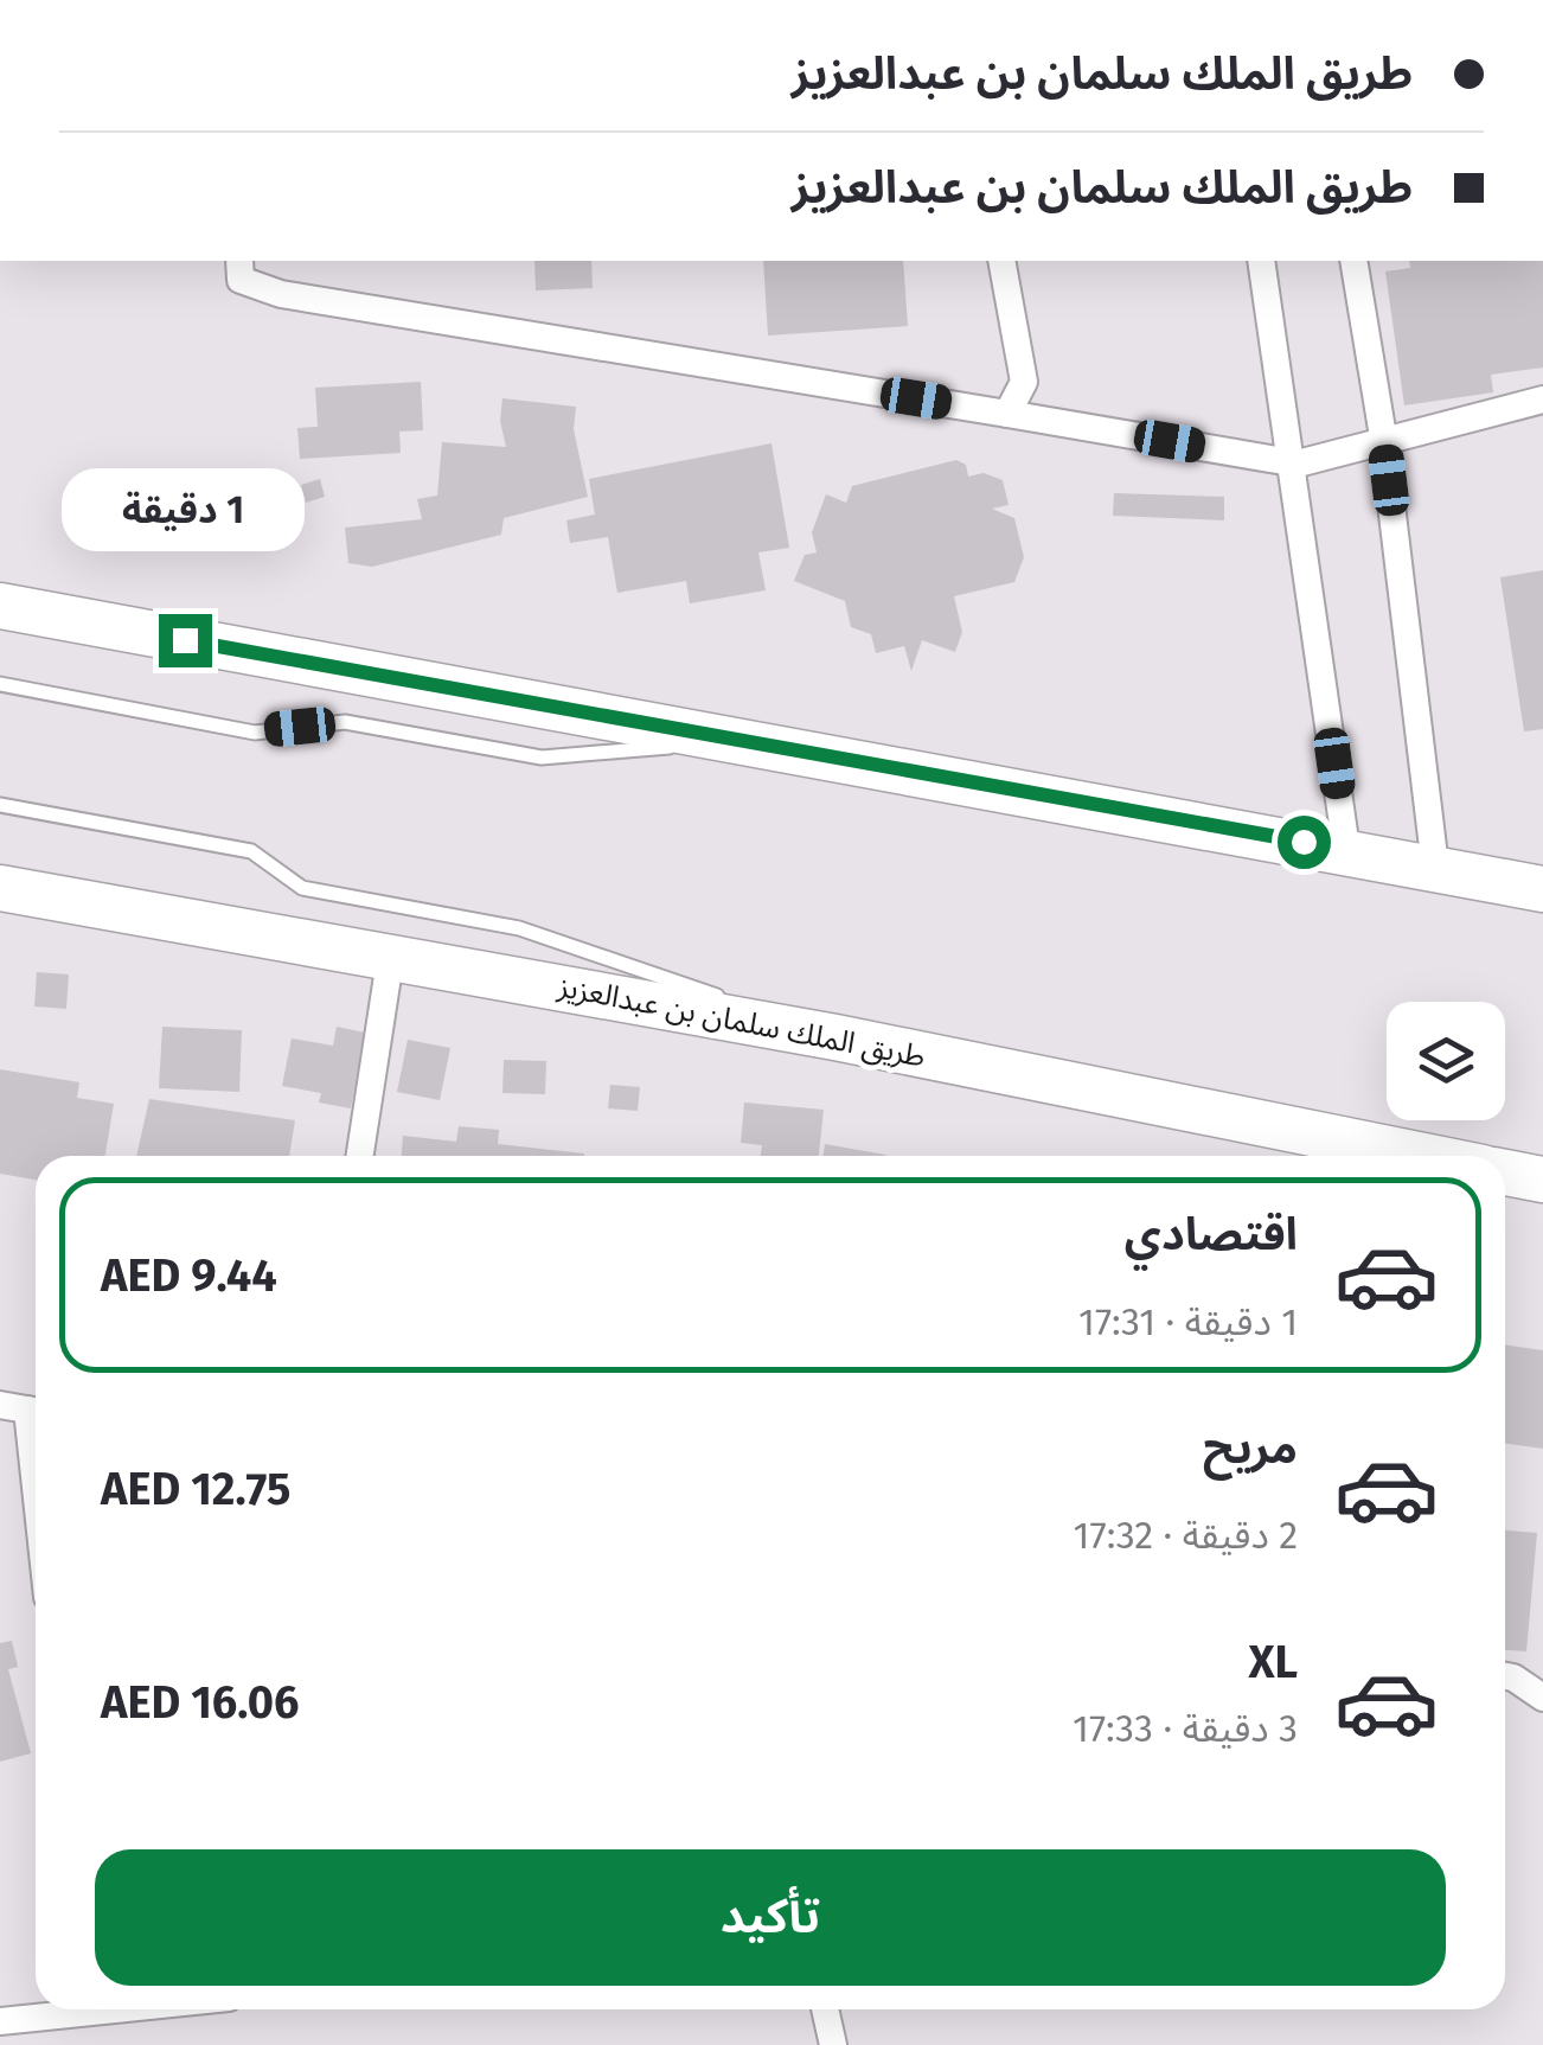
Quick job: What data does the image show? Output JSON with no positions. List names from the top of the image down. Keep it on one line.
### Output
{"streets":{"main road":["طريق الملك سلمان بن عبدالعزيز"]},"page":{"banner":["طريق الملك سلمان بن عبدالعزيز","طريق الملك سلمان بن عبدالعزيز"],"bubble":"1 دقيقة","list":[{"name":"اقتصادي","note":"1 دقيقة · 17:31","value":"AED 9.44"},{"name":"مريح","note":"2 دقيقة · 17:32","value":"AED 12.75"},{"name":"XL","note":"3 دقيقة · 17:33","value":"AED 16.06"}],"buttons":"تأكيد"}}
